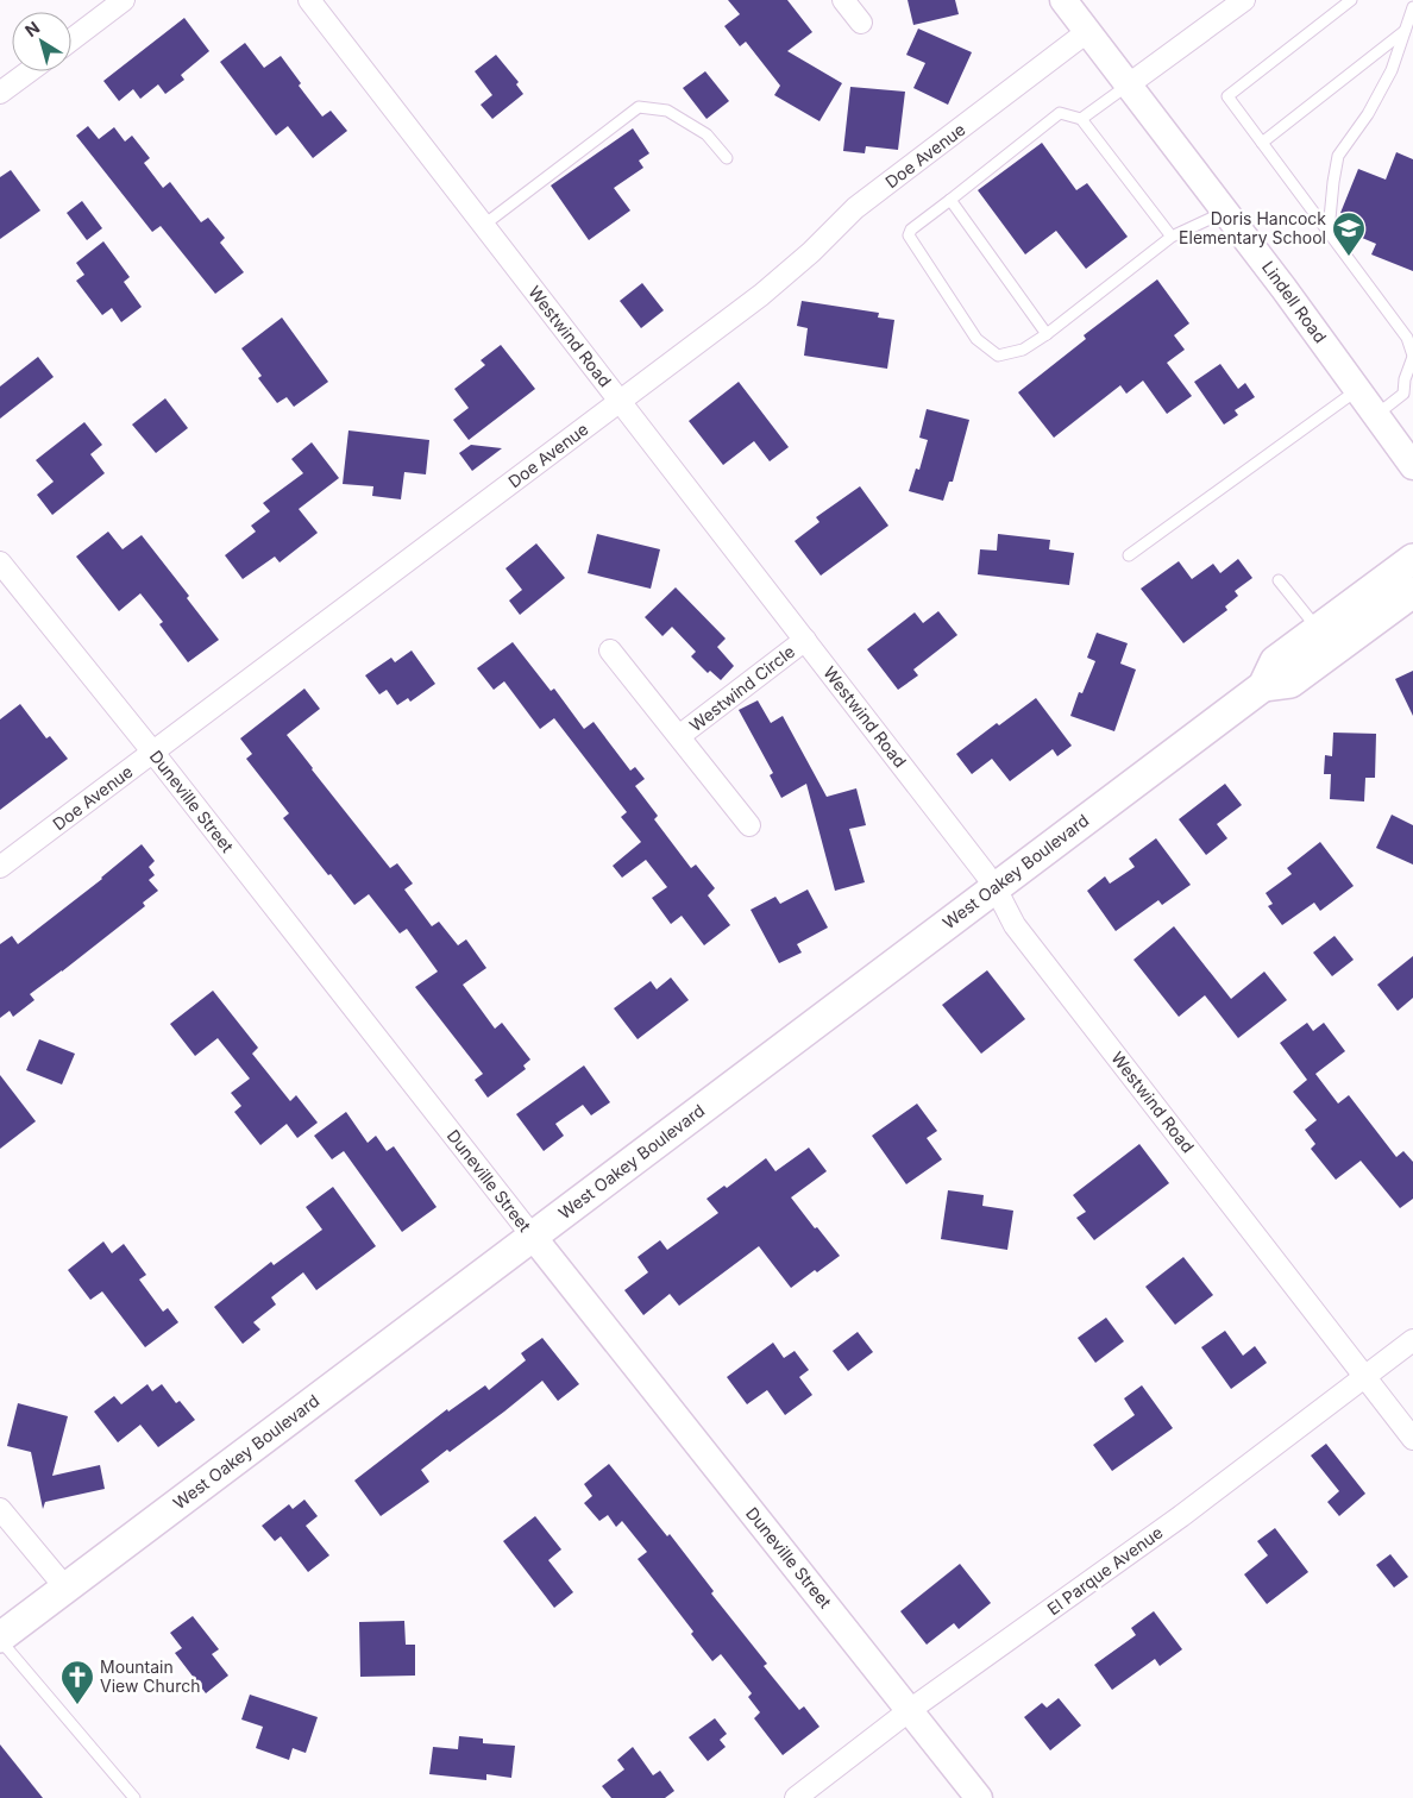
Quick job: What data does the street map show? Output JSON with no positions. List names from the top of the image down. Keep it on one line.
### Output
{"streets":{"main road":["West Oakey Boulevard"],"street":["Doe Avenue","Lindell Road","Westwind Road","Westwind Circle","Duneville Street","El Parque Avenue"]},"crossings":[["Doe Avenue","Lindell Road"],["Doe Avenue","Westwind Road"],["Doe Avenue","Duneville Street"],["Westwind Road","Westwind Circle"],["Westwind Road","West Oakey Boulevard"],["Westwind Road","El Parque Avenue"],["Duneville Street","West Oakey Boulevard"],["Duneville Street","El Parque Avenue"]],"places":{"school or university":["Doris Hancock Elementary School"],"church":["Mountain View Church"]},"north":"top left"}
